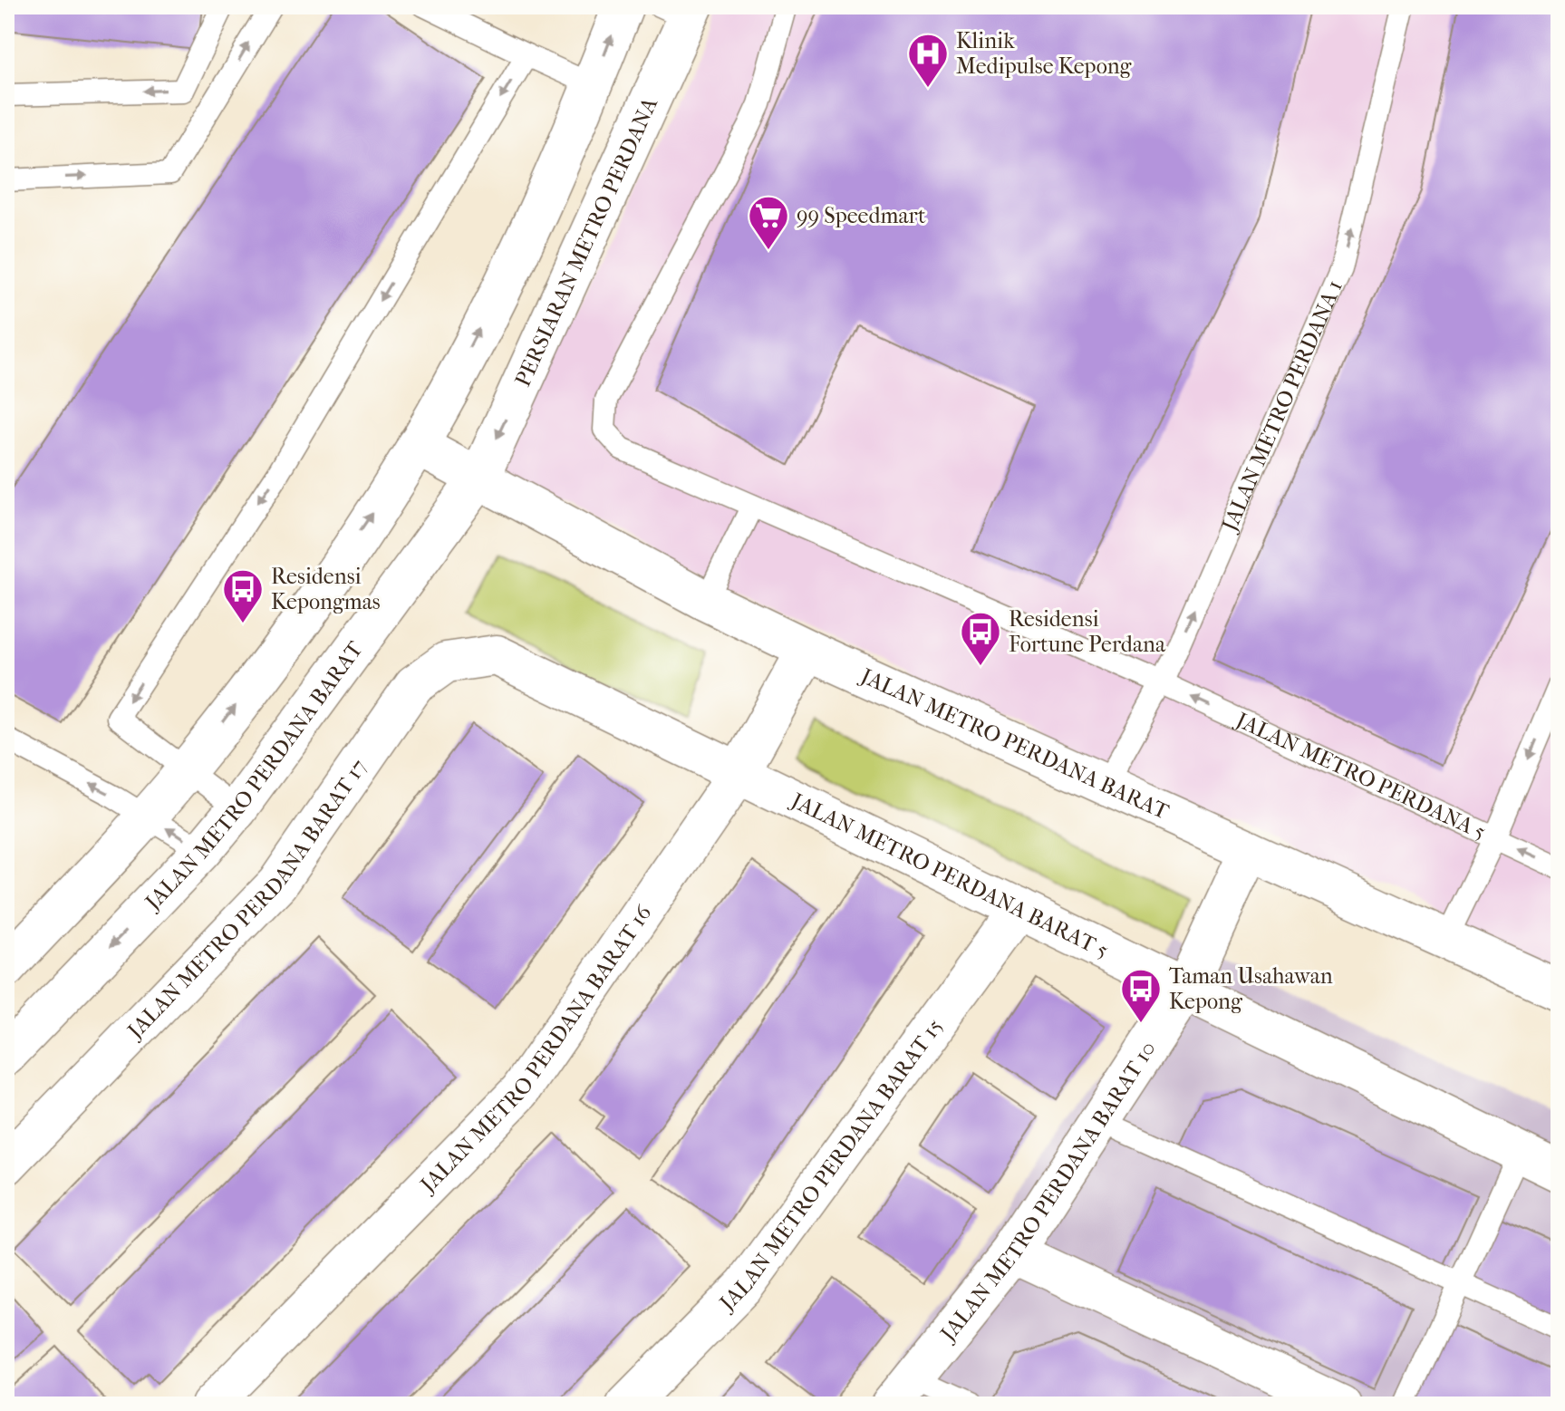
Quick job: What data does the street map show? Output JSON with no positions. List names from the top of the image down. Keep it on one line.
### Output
{"streets":{"street":["PERSIARAN METRO PERDANA","JALAN METRO PERDANA BARAT","JALAN METRO PERDANA BARAT 5","JALAN METRO PERDANA BARAT 17","JALAN METRO PERDANA BARAT 16","JALAN METRO PERDANA BARAT 15","JALAN METRO PERDANA BARAT 10"],"lane":["JALAN METRO PERDANA 1","JALAN METRO PERDANA 5"]},"crossings":[["PERSIARAN METRO PERDANA","JALAN METRO PERDANA BARAT"],["JALAN METRO PERDANA 1","JALAN METRO PERDANA BARAT"],["JALAN METRO PERDANA 1","JALAN METRO PERDANA 5"],["JALAN METRO PERDANA BARAT","JALAN METRO PERDANA BARAT 16"],["JALAN METRO PERDANA BARAT","JALAN METRO PERDANA BARAT 10"],["JALAN METRO PERDANA BARAT 5","JALAN METRO PERDANA BARAT 17"],["JALAN METRO PERDANA BARAT 5","JALAN METRO PERDANA BARAT 16"],["JALAN METRO PERDANA BARAT 5","JALAN METRO PERDANA BARAT 15"],["JALAN METRO PERDANA BARAT 5","JALAN METRO PERDANA BARAT 10"]],"one_way":["JALAN METRO PERDANA 1"],"places":{"hospital":["Klinik Medipulse Kepong"],"supermarket":["99 Speedmart"],"bus stop":["Residensi Kepongmas","Residensi Fortune Perdana","Taman Usahawan Kepong"]}}
